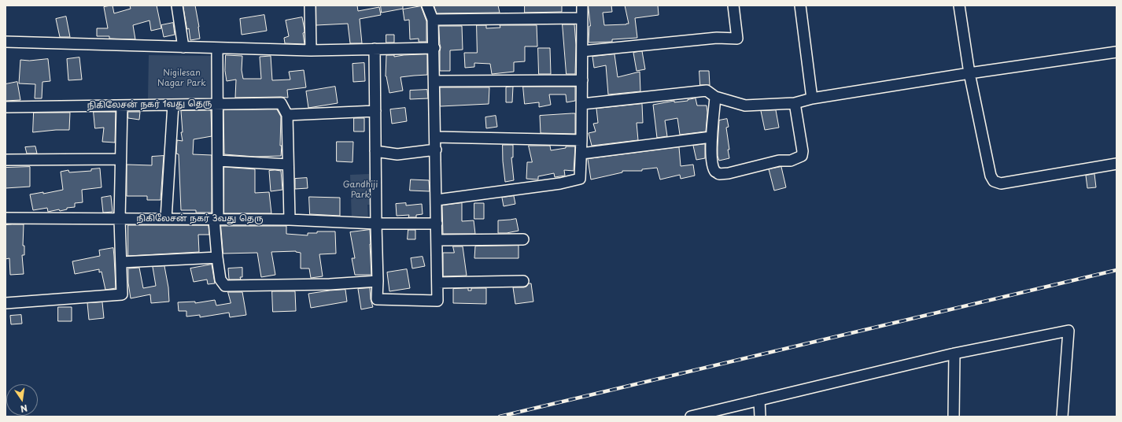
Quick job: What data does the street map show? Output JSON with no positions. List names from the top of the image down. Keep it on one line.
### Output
{"streets":{"street":["நிகிலேசன் நகர் 1வது தெரு","நிகிலேசன் நகர் 3வது தெரு"]},"parks":["Nigilesan Nagar Park","Gandhiji Park"],"north":"bottom"}
